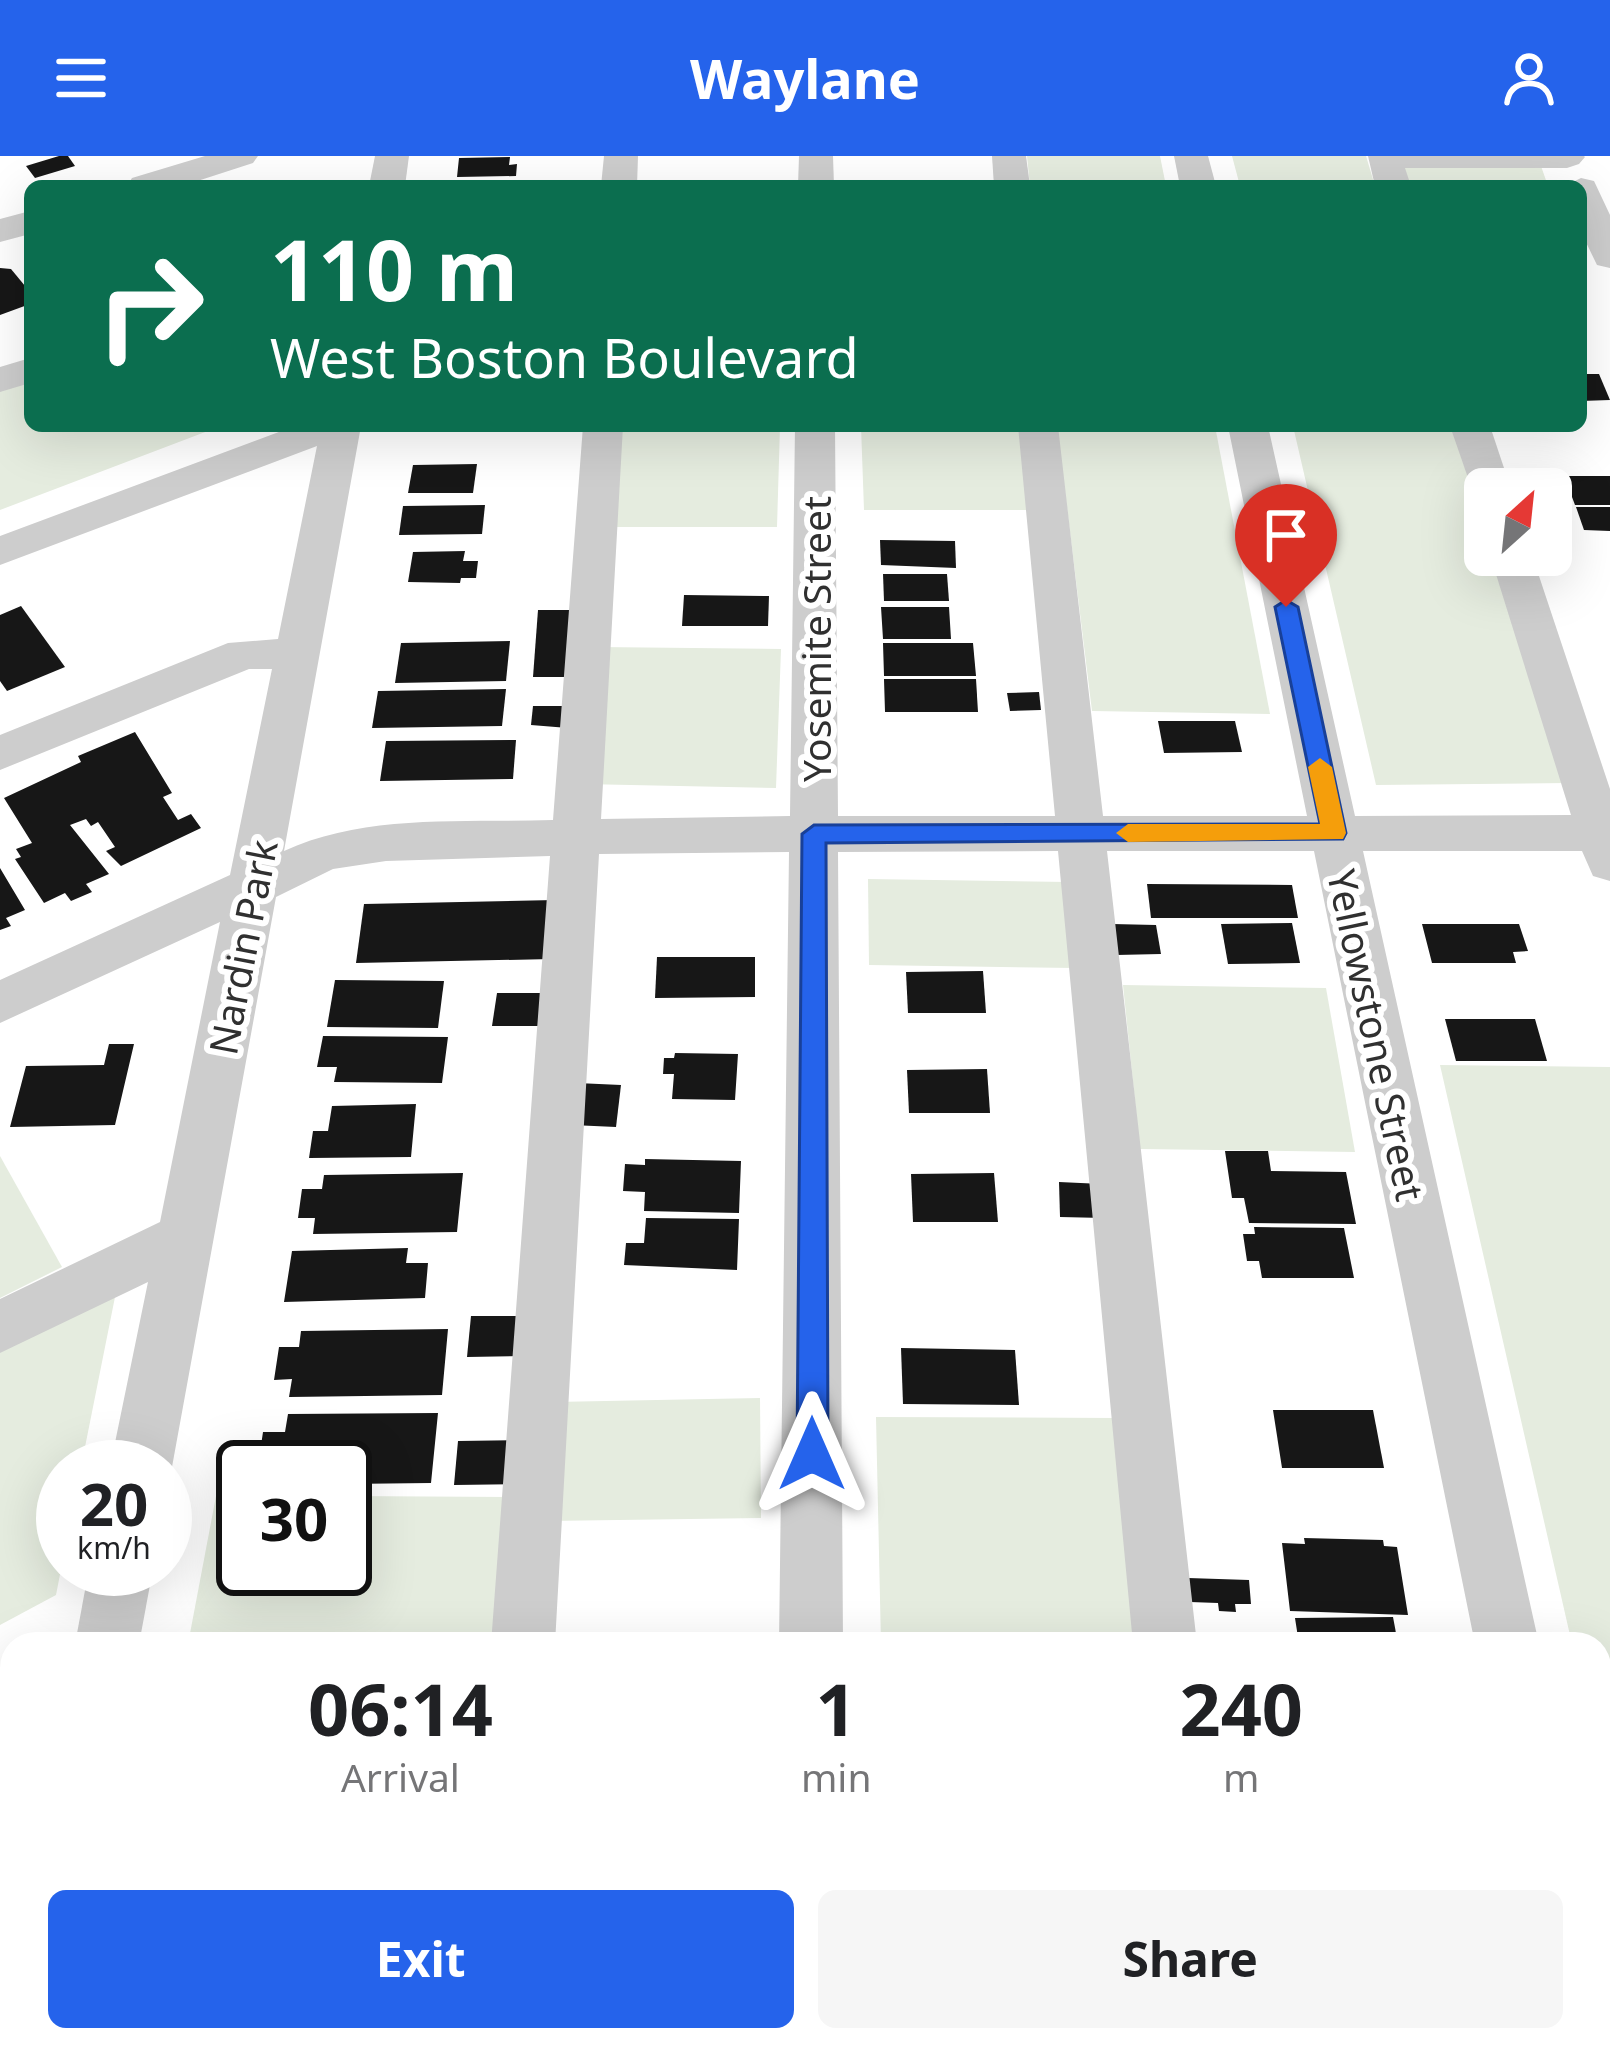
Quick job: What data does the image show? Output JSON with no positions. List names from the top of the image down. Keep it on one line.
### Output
{"streets":{"street":["Yosemite Street","Nardin Park","Yellowstone Street"]},"north":"top right","page":{"header":"Waylane","turn":["110 m","West Boston Boulevard"],"speed":"20 km/h","limit":"30","eta":["06:14","Arrival","1","min","240","m"],"buttons":["Exit","Share"]}}
